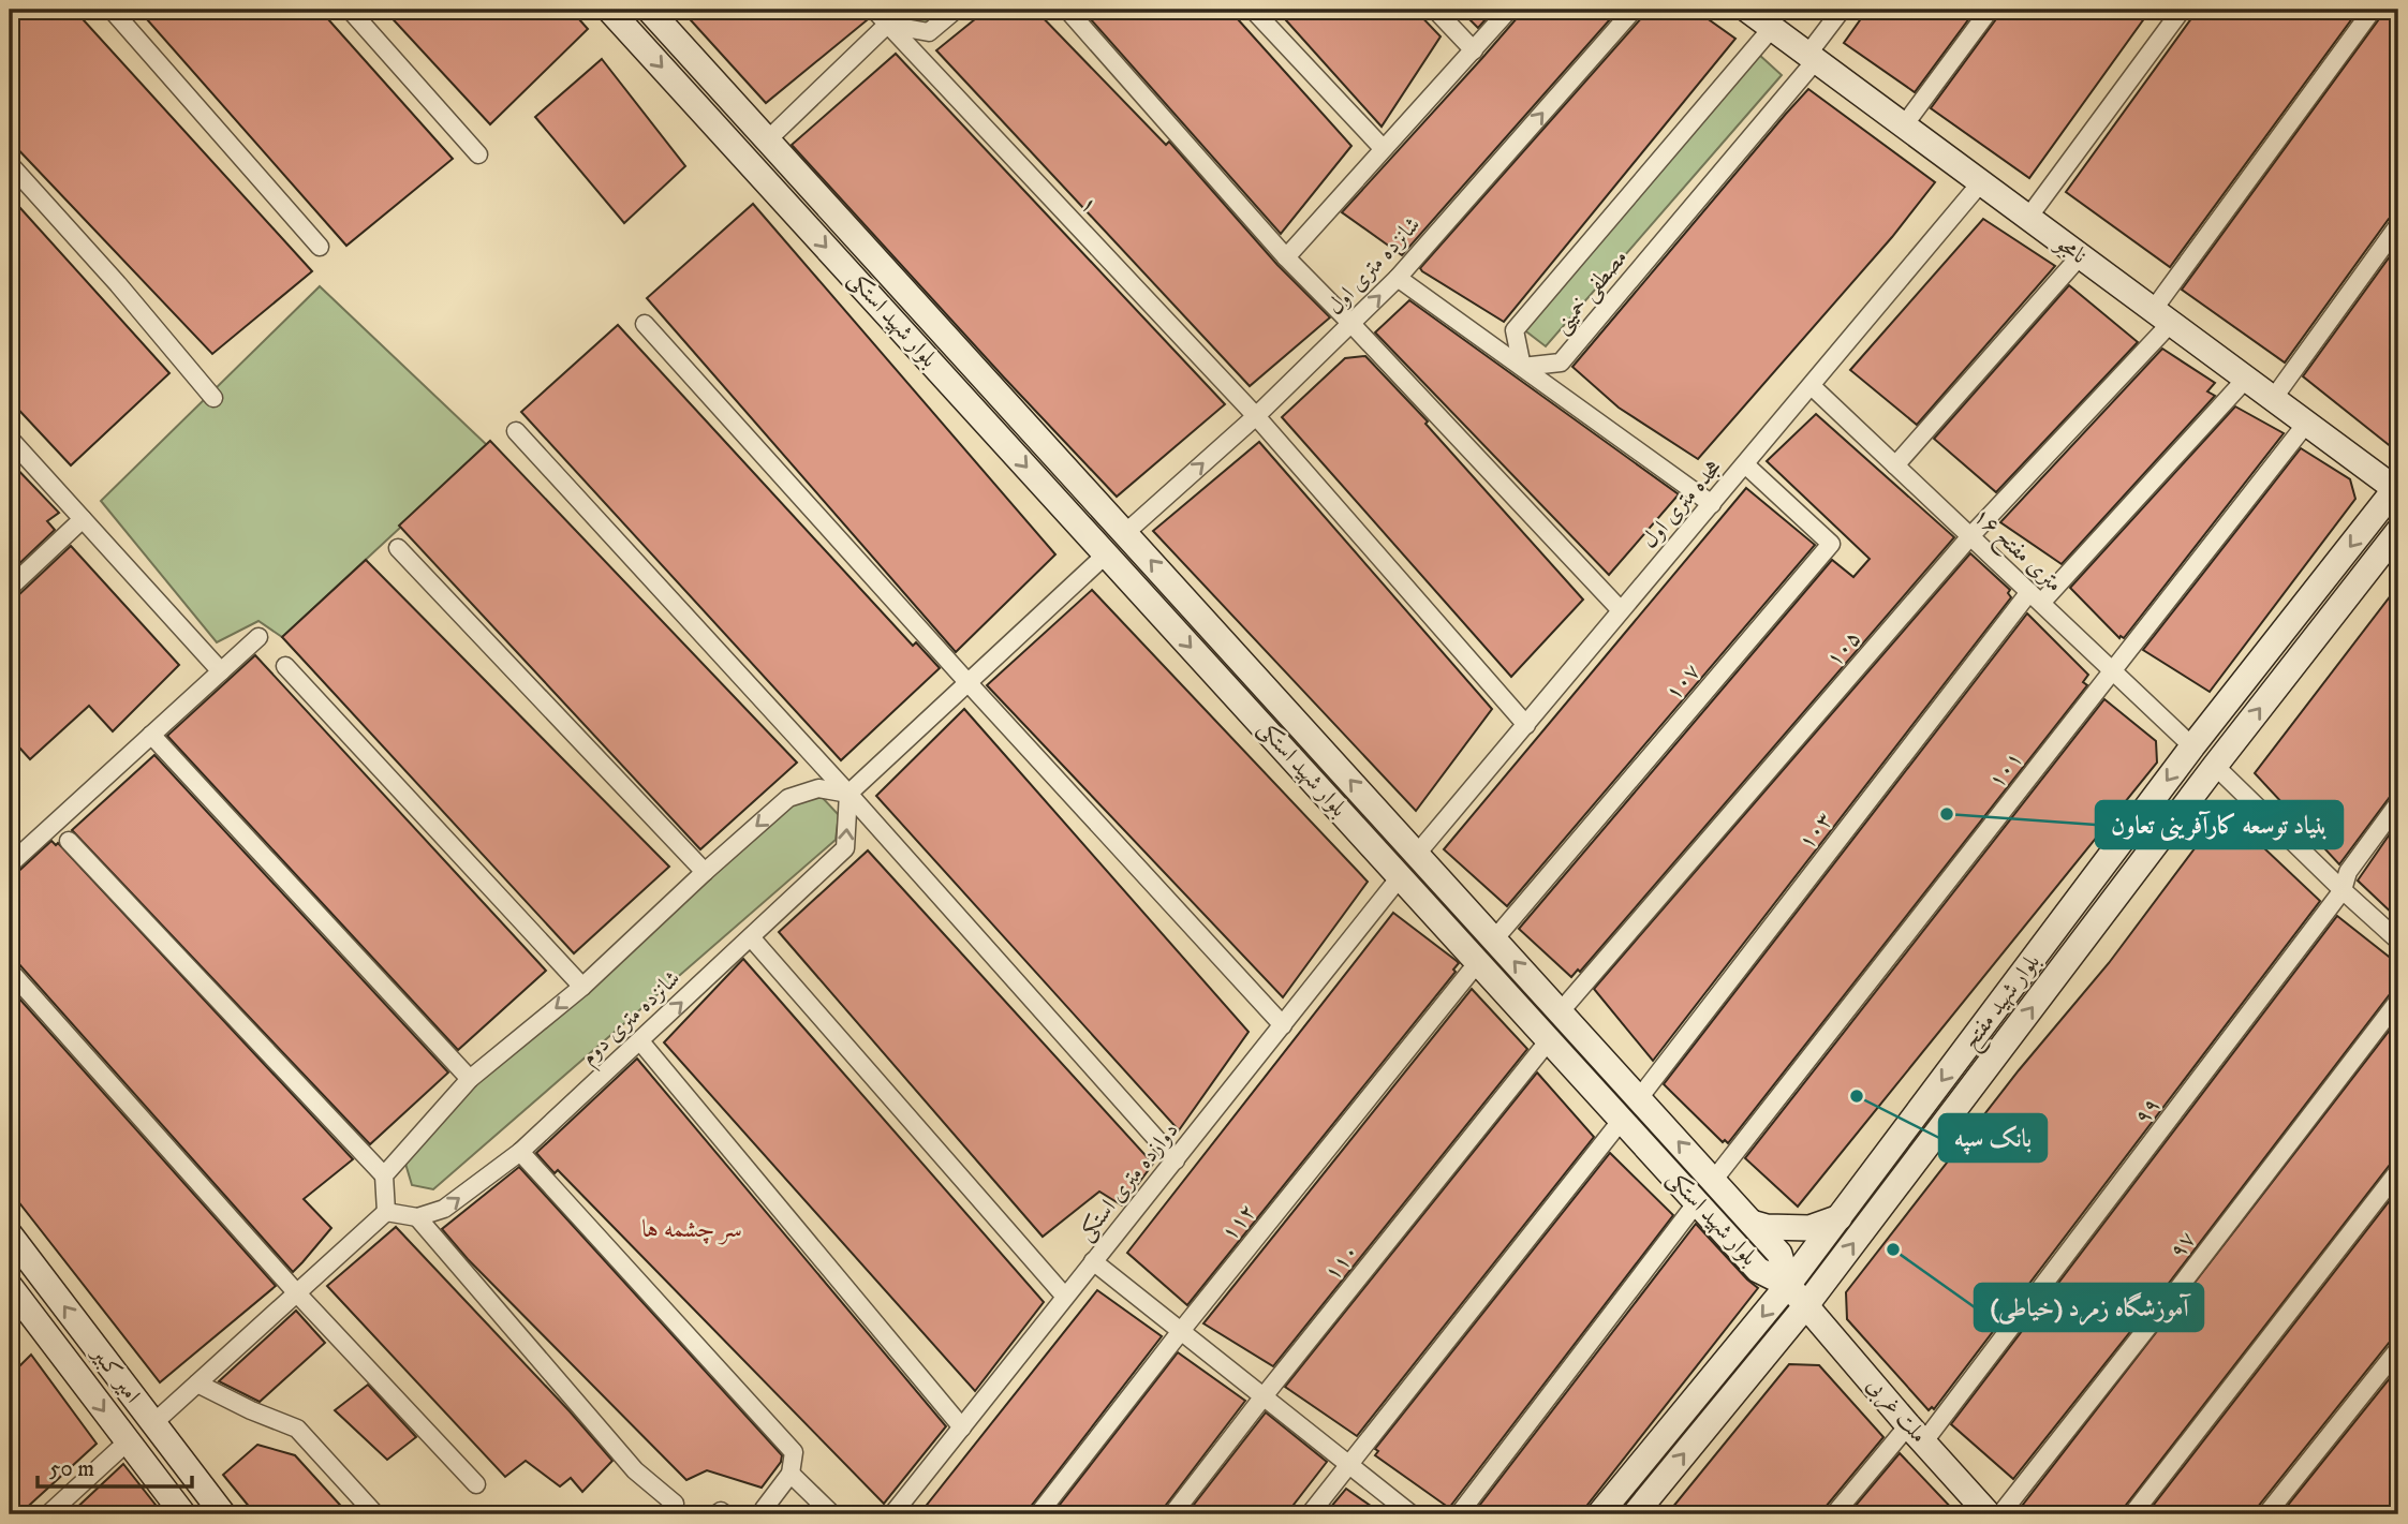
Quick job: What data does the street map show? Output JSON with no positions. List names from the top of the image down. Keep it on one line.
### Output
{"streets":{"main road":["نامجو","بلوار شهید استکی","بلوار شهید مفتح","امیر کبیر","ملت غربی"],"street":["۱","شانزده متری اول","مصطفی خمینی","هجده متری اول","۱۶ متری مفتح","۱۰۵","۱۰۷","۱۰۱","۱۰۳","شانزده متری دوم","۹۹","دوازده متری استکی","۱۱۲","۹۷","۱۱۰"]},"crossings":[["۱","شانزده متری اول"],["۱","هجده متری اول"],["نامجو","مصطفی خمینی"],["نامجو","هجده متری اول"],["نامجو","۱۰۵"],["نامجو","۱۰۱"],["نامجو","۱۰۳"],["نامجو","بلوار شهید مفتح"],["شانزده متری اول","بلوار شهید استکی"],["بلوار شهید استکی","هجده متری اول"],["بلوار شهید استکی","۱۰۵"],["بلوار شهید استکی","۱۰۷"],["بلوار شهید استکی","۱۰۱"],["بلوار شهید استکی","۱۰۳"],["بلوار شهید استکی","بلوار شهید مفتح"],["بلوار شهید استکی","دوازده متری استکی"],["بلوار شهید استکی","۱۱۲"],["بلوار شهید استکی","۱۱۰"],["بلوار شهید استکی","ملت غربی"],["هجده متری اول","۱۶ متری مفتح"],["هجده متری اول","۱۰۷"],["۱۶ متری مفتح","۱۰۵"],["۱۶ متری مفتح","۱۰۱"],["۱۶ متری مفتح","۱۰۳"],["۱۶ متری مفتح","بلوار شهید مفتح"],["بلوار شهید مفتح","ملت غربی"],["۹۹","ملت غربی"]],"districts":["سر چشمه ها"],"places":["بنیاد توسعه کارآفرینی تعاون","بانک سپه","آموزشگاه زمرد (خیاطی)"],"scale_bar":"50 m"}
